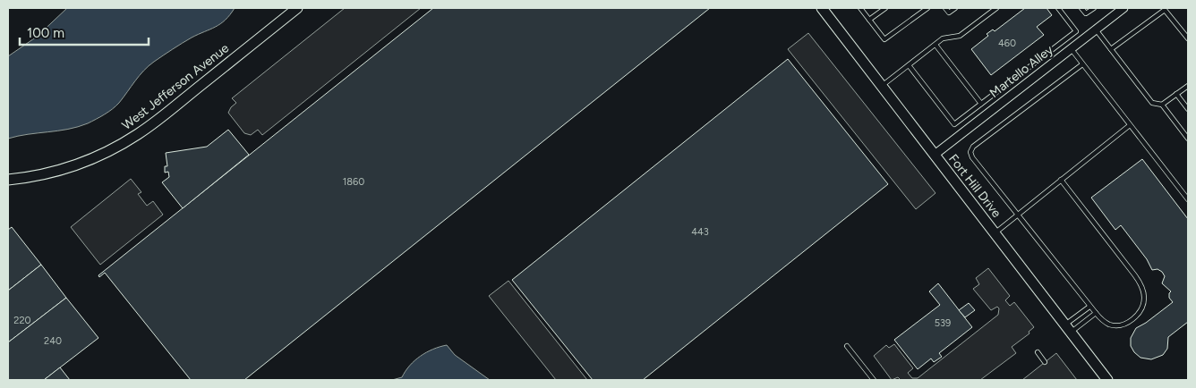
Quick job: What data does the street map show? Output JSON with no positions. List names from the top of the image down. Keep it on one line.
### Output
{"streets":{"street":["Martello Alley","West Jefferson Avenue","Fort Hill Drive"]},"crossings":[["Martello Alley","Fort Hill Drive"]],"house_numbers":["460","1860","443","220","539","240"],"scale_bar":"100 m"}
